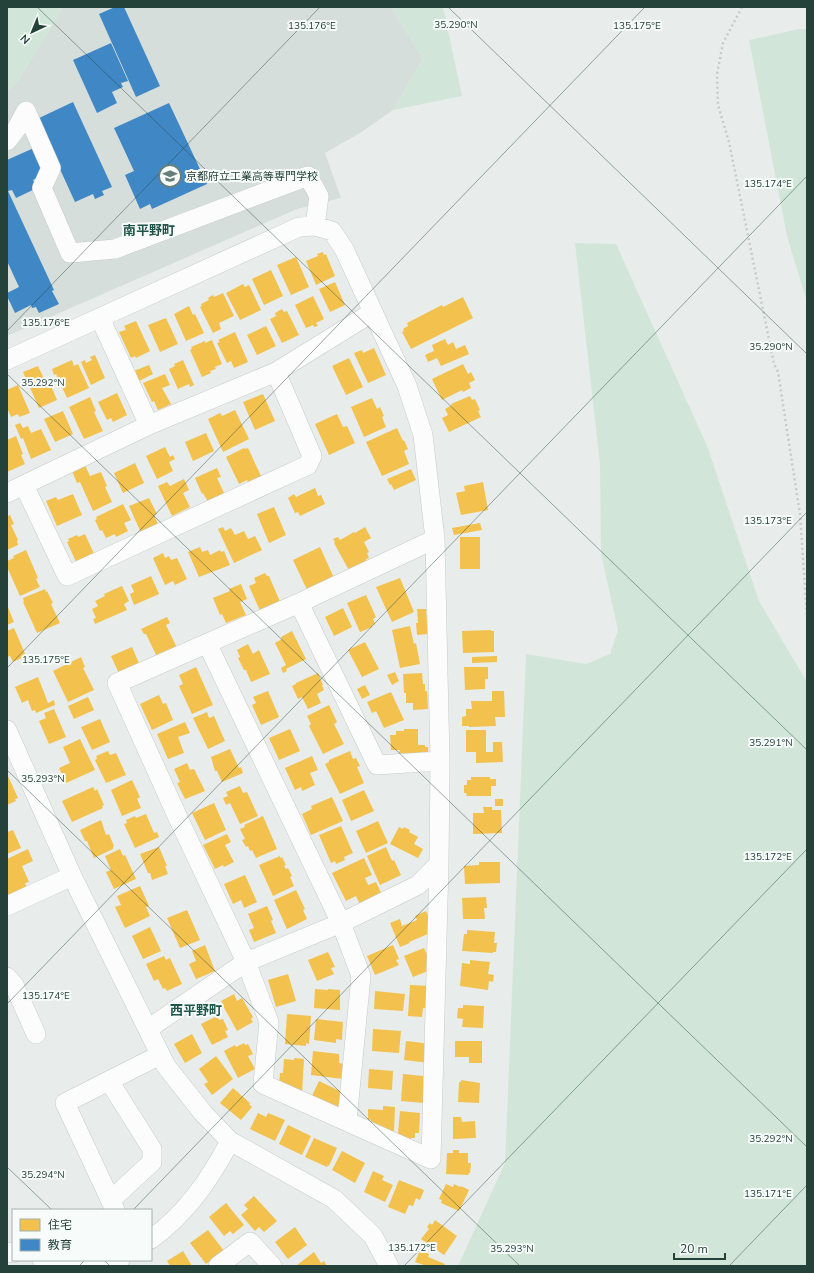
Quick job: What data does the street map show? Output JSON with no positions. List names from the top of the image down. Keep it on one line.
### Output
{"districts":["南平野町","西平野町"],"places":{"school or university":["京都府立工業高等専門学校"]},"legend":["住宅","教育"],"scale_bar":"20 m","north":"bottom left","coordinates":["35.290°N","135.176°E","135.175°E","135.174°E","35.292°N","135.173°E","35.291°N","35.293°N","135.172°E","35.294°N","135.171°E"]}
